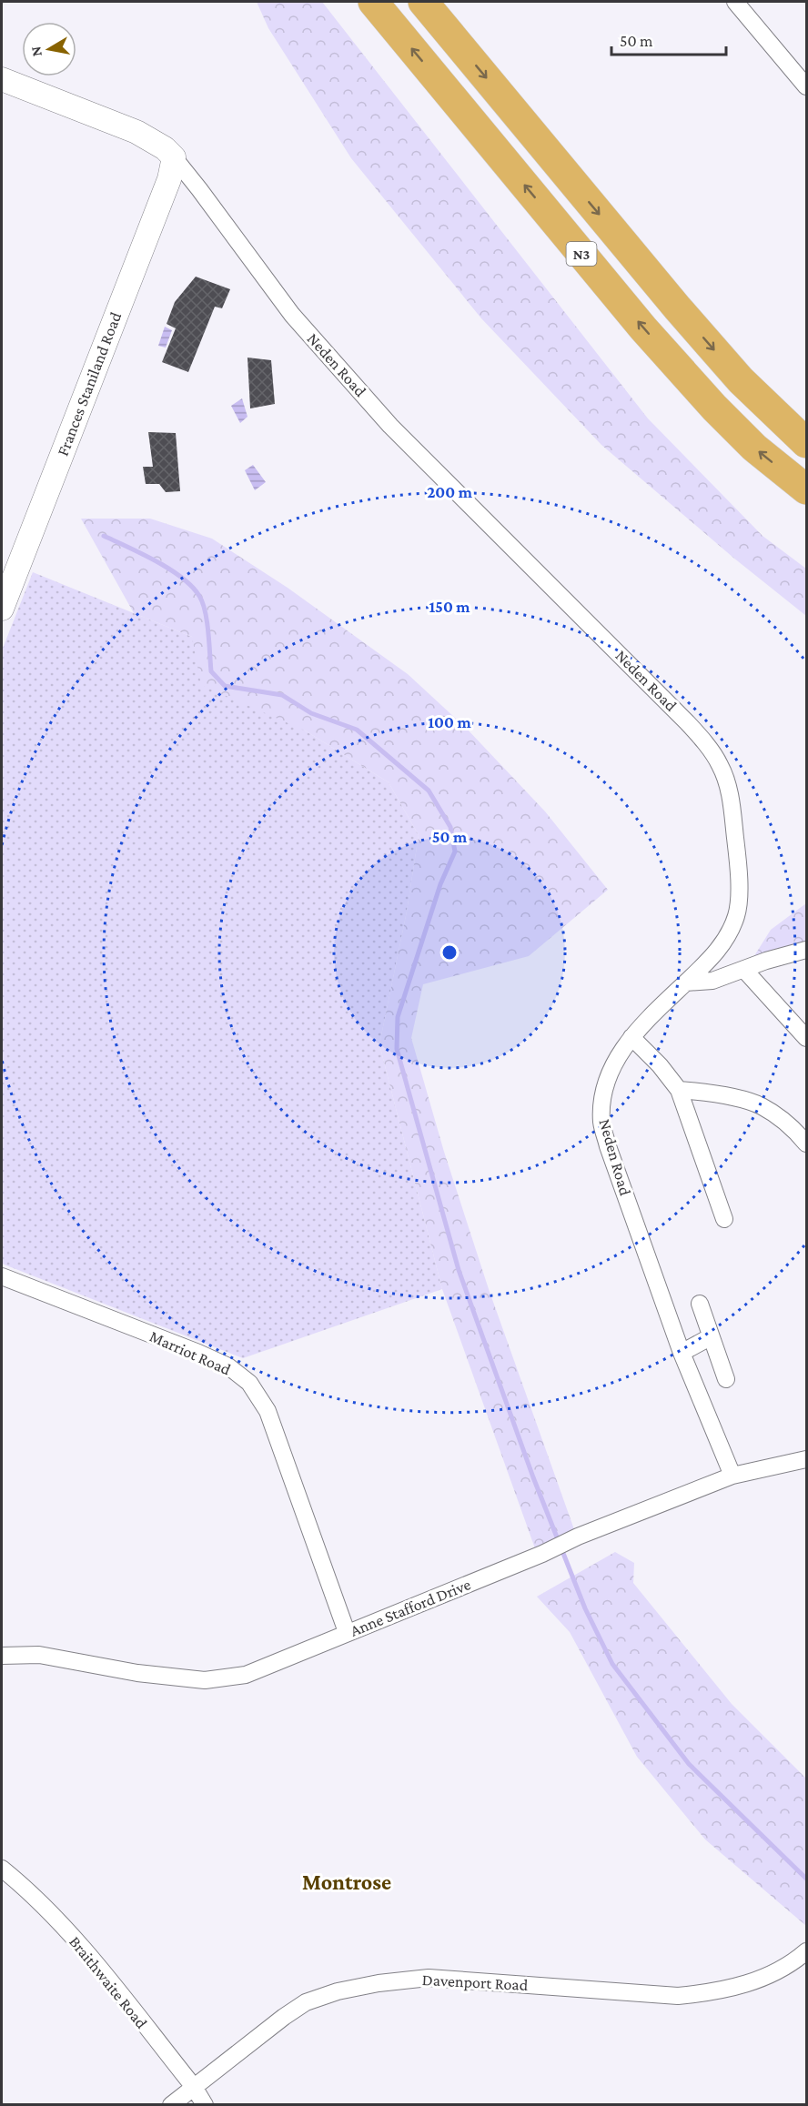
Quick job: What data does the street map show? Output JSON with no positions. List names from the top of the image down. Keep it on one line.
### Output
{"streets":{"highway":["N3"],"street":["Neden Road","Frances Staniland Road","Marriot Road","Anne Stafford Drive","Braithwaite Road","Davenport Road"]},"crossings":[["Neden Road","Frances Staniland Road"],["Neden Road","Anne Stafford Drive"],["Marriot Road","Anne Stafford Drive"],["Braithwaite Road","Davenport Road"]],"districts":["Montrose"],"scale_bar":"50 m","north":"left","rings":["200 m","150 m","100 m","50 m"]}
